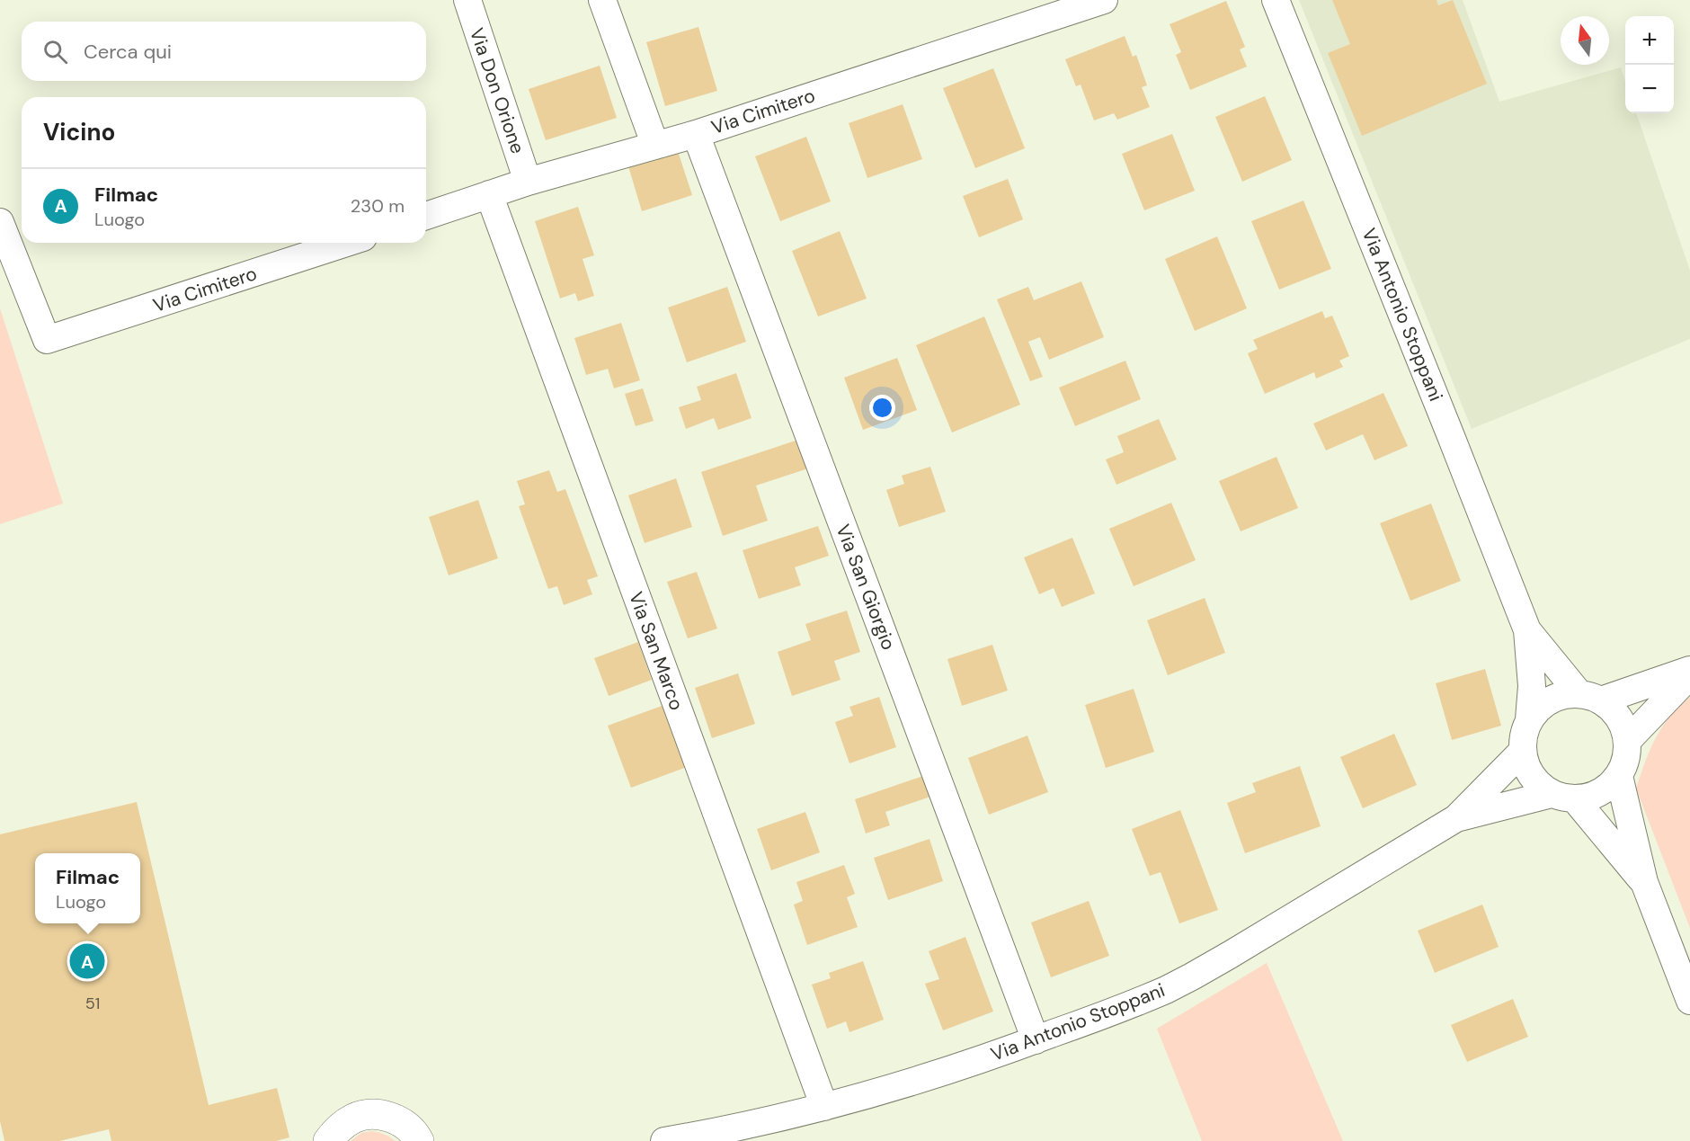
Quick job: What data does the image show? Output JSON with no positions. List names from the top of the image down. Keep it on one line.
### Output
{"streets":{"street":["Via Don Orione","Via Cimitero","Via Antonio Stoppani","Via San Giorgio","Via San Marco"]},"crossings":[["Via Don Orione","Via Cimitero"],["Via Cimitero","Via San Giorgio"],["Via Cimitero","Via San Marco"],["Via Antonio Stoppani","Via San Giorgio"],["Via Antonio Stoppani","Via San Marco"]],"house_numbers":["51"],"north":"top","page":{"map_buttons":["+","−"],"search":"Cerca qui","heading":"Vicino","list":[{"mark":"A","name":"Filmac","note":"Luogo","value":"230 m"}],"popup":["Filmac","Luogo"],"pins":"A"}}
